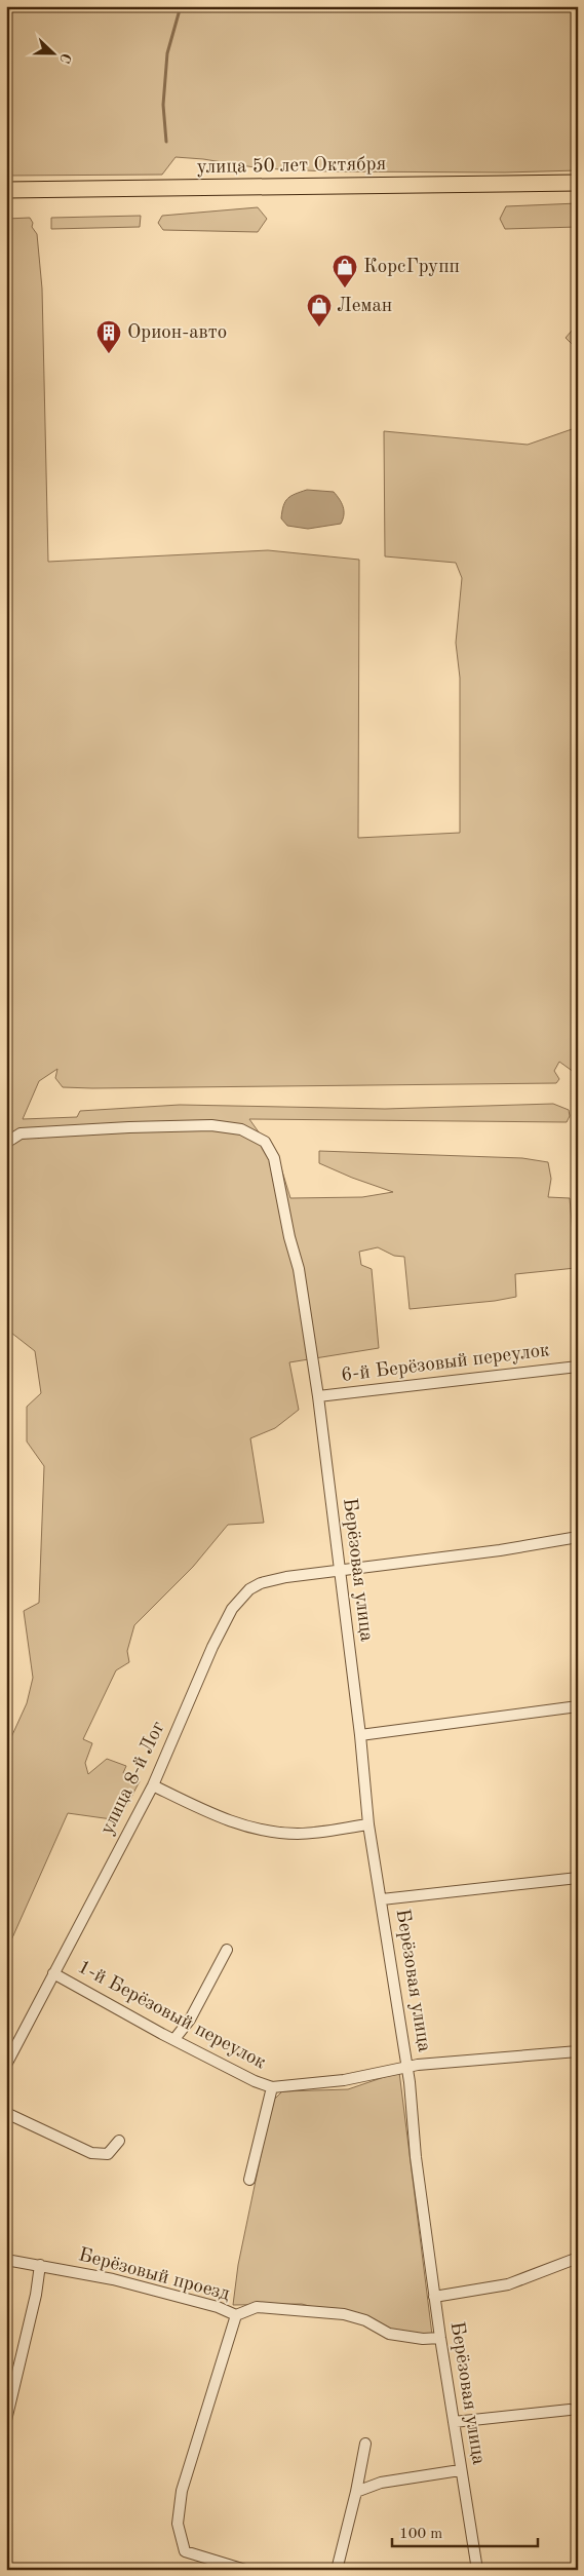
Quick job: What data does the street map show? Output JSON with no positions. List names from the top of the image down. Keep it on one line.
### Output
{"streets":{"main road":["улица 50 лет Октября"],"street":["6-й Берёзовый переулок","Берёзовая улица","улица 8-й Лог","1-й Берёзовый переулок","Берёзовый проезд"]},"crossings":[["6-й Берёзовый переулок","Берёзовая улица"],["Берёзовая улица","улица 8-й Лог"],["Берёзовая улица","1-й Берёзовый переулок"],["Берёзовая улица","Берёзовый проезд"],["улица 8-й Лог","1-й Берёзовый переулок"]],"places":{"shop":["КорсГрупп","Леман"],"building":["Орион-авто"]},"scale_bar":"100 m","north":"right"}
